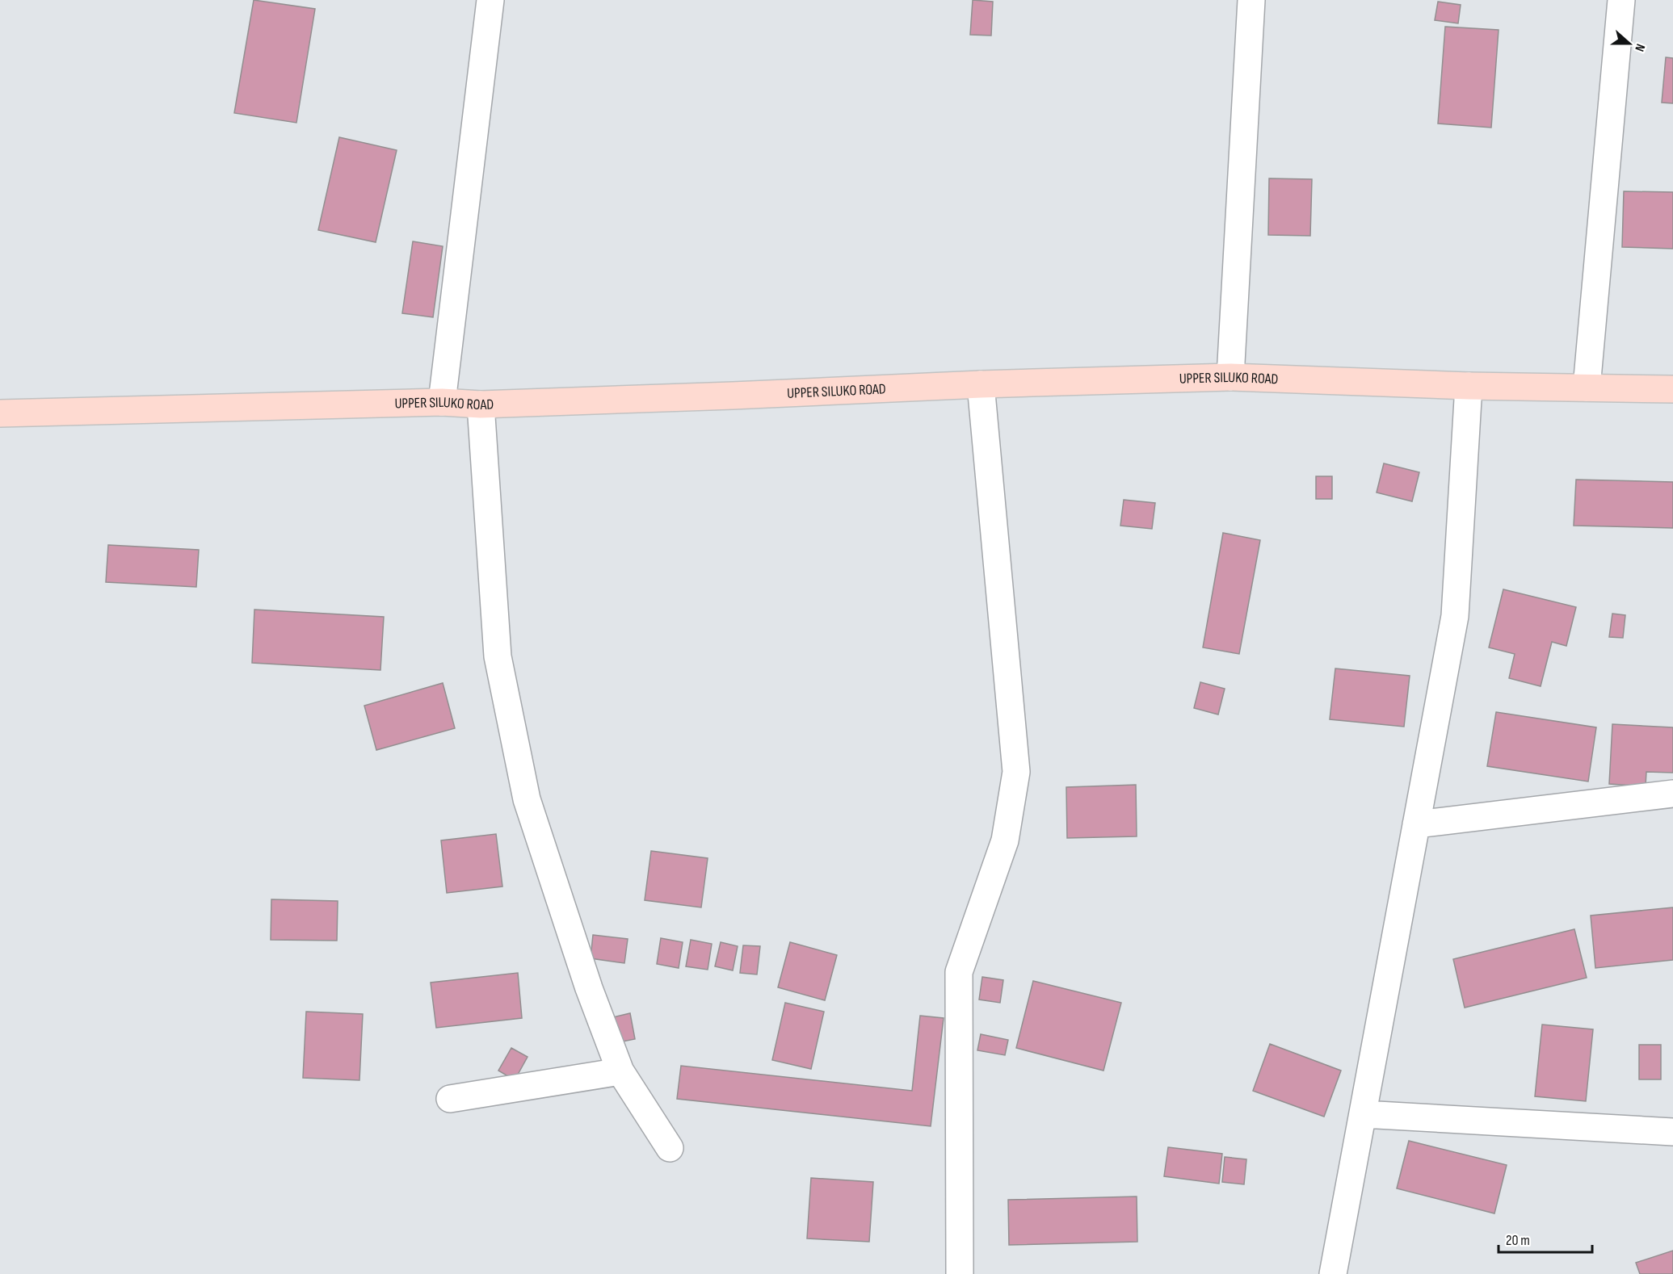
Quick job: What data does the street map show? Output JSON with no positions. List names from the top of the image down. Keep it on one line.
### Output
{"streets":{"main road":["UPPER SILUKO ROAD"]},"scale_bar":"20 m","north":"right"}
